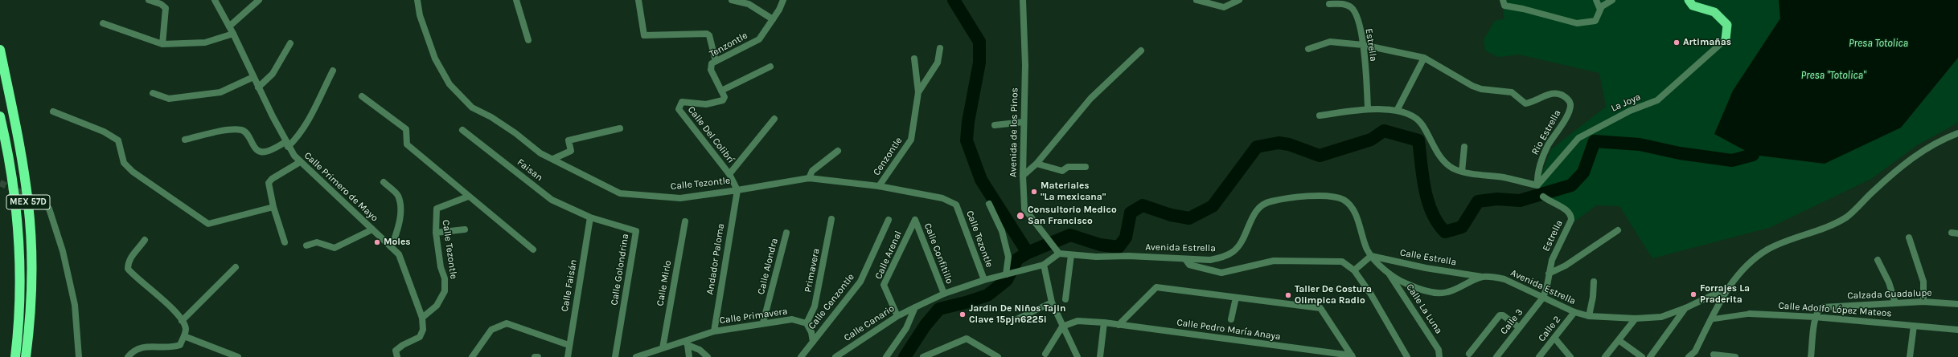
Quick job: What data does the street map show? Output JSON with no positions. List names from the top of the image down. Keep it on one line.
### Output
{"streets":{"highway":["MEX 57D"],"street":["Tenzontle","Estrella","La Joya","Avenida de los Pinos","Rio Estrella","Calle Del Colibrí","Cenzontle","Faisan","Calle Tezontle","Calle Primero de Mayo","Avenida Estrella","Calle Confitillo","Calle Arenal","Calle Estrella","Andador Paloma","Calle Alondra","Calle Golondrina","Primavera","Calle Mirlo","Calle Faisán","Calzada Guadalupe","Calle Cenzontle","Calle La Luna","Calle Adolfo López Mateos","Calle Primavera","Calle 3","Calle Canario","Calle 2","Calle Pedro María Anaya"]},"crossings":[["Tenzontle","Calle Del Colibrí"],["Estrella","Rio Estrella"],["Estrella","Avenida Estrella"],["Estrella","Calle 3"],["La Joya","Rio Estrella"],["Avenida de los Pinos","Avenida Estrella"],["Calle Del Colibrí","Calle Tezontle"],["Calle Del Colibrí","Andador Paloma"],["Cenzontle","Calle Tezontle"],["Faisan","Calle Golondrina"],["Faisan","Calle Faisán"],["Calle Tezontle","Calle Primero de Mayo"],["Calle Tezontle","Andador Paloma"],["Calle Tezontle","Calle Canario"],["Avenida Estrella","Calle Estrella"],["Avenida Estrella","Calle La Luna"],["Avenida Estrella","Calle 3"],["Avenida Estrella","Calle 2"],["Calle Confitillo","Calle Arenal"],["Calle Confitillo","Calle Canario"],["Calle Arenal","Calle Canario"],["Andador Paloma","Calle Primavera"],["Calle Alondra","Calle Primavera"],["Calle Golondrina","Calle Faisán"],["Primavera","Calle Primavera"],["Calzada Guadalupe","Calle Adolfo López Mateos"]],"water":["Presa Totolica","Presa \"Totolica\""],"places":["Artimañas","Materiales \"La mexicana\"","Consultorio Medico San Francisco","Moles","Forrajes La Praderita","Taller De Costura Olimpica Radio","Jardin De Niños Tajin Clave 15pjn6225i"]}
